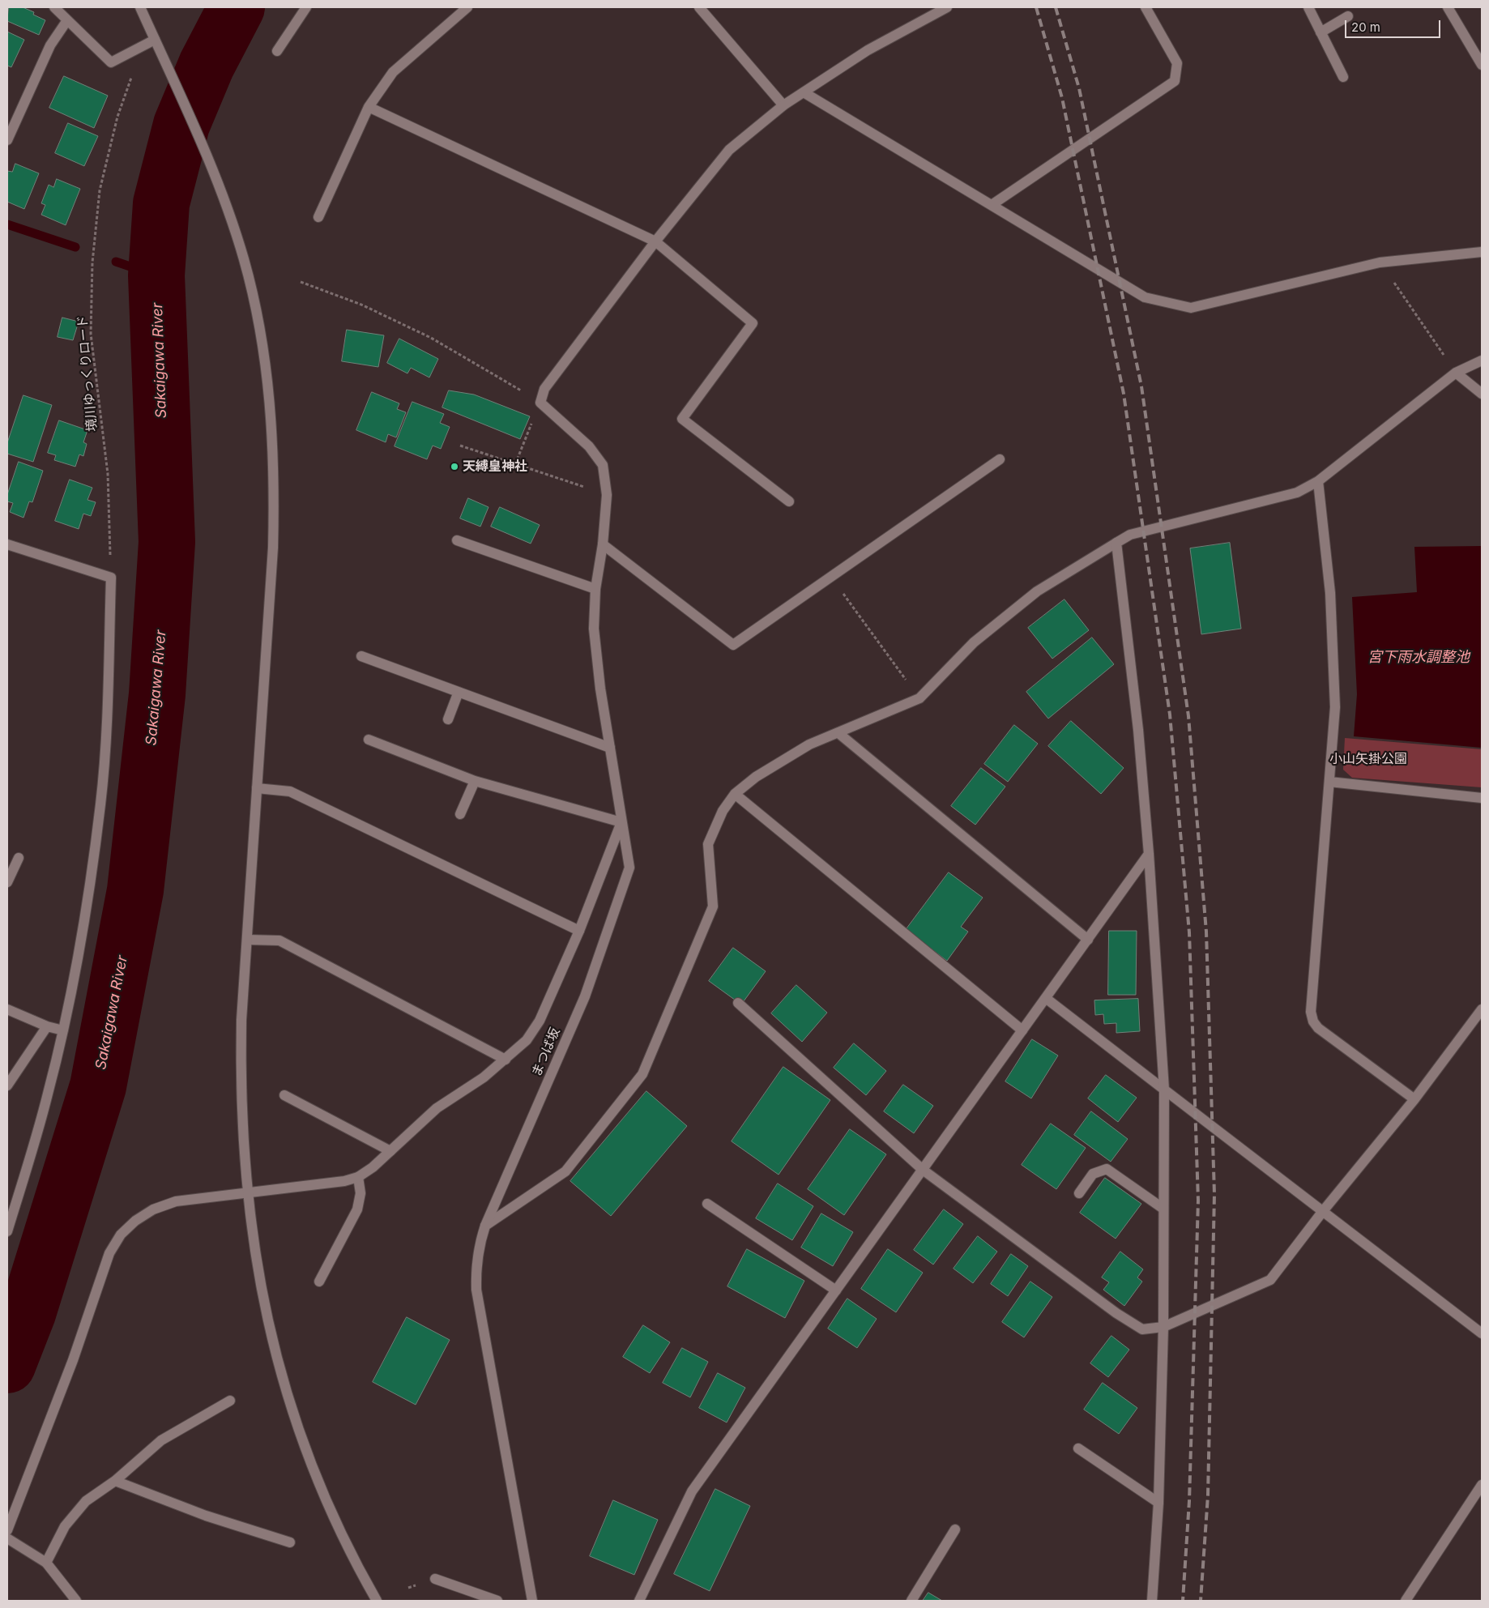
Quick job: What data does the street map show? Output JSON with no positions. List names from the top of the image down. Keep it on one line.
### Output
{"streets":{"street":["まつば坂"],"path":["境川ゆっくりロード"]},"water":["Sakaigawa River","宮下雨水調整池"],"parks":["小山矢掛公園"],"places":["天縛皇神社"],"scale_bar":"20 m"}
